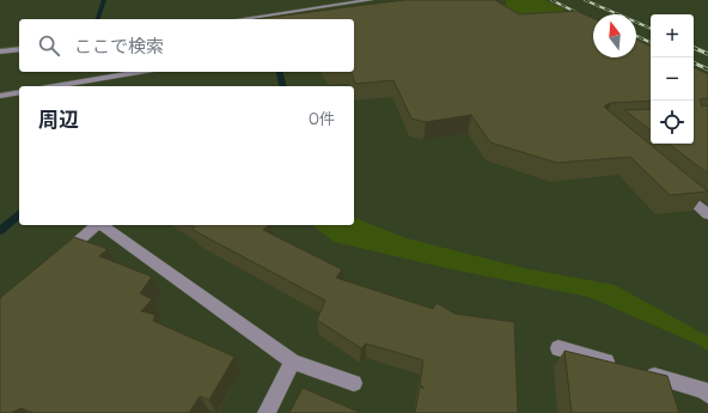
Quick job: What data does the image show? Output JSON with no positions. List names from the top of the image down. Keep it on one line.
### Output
{"north":"top","page":{"map_buttons":["+","−"],"search":"ここで検索","heading":["周辺","0件"]}}
